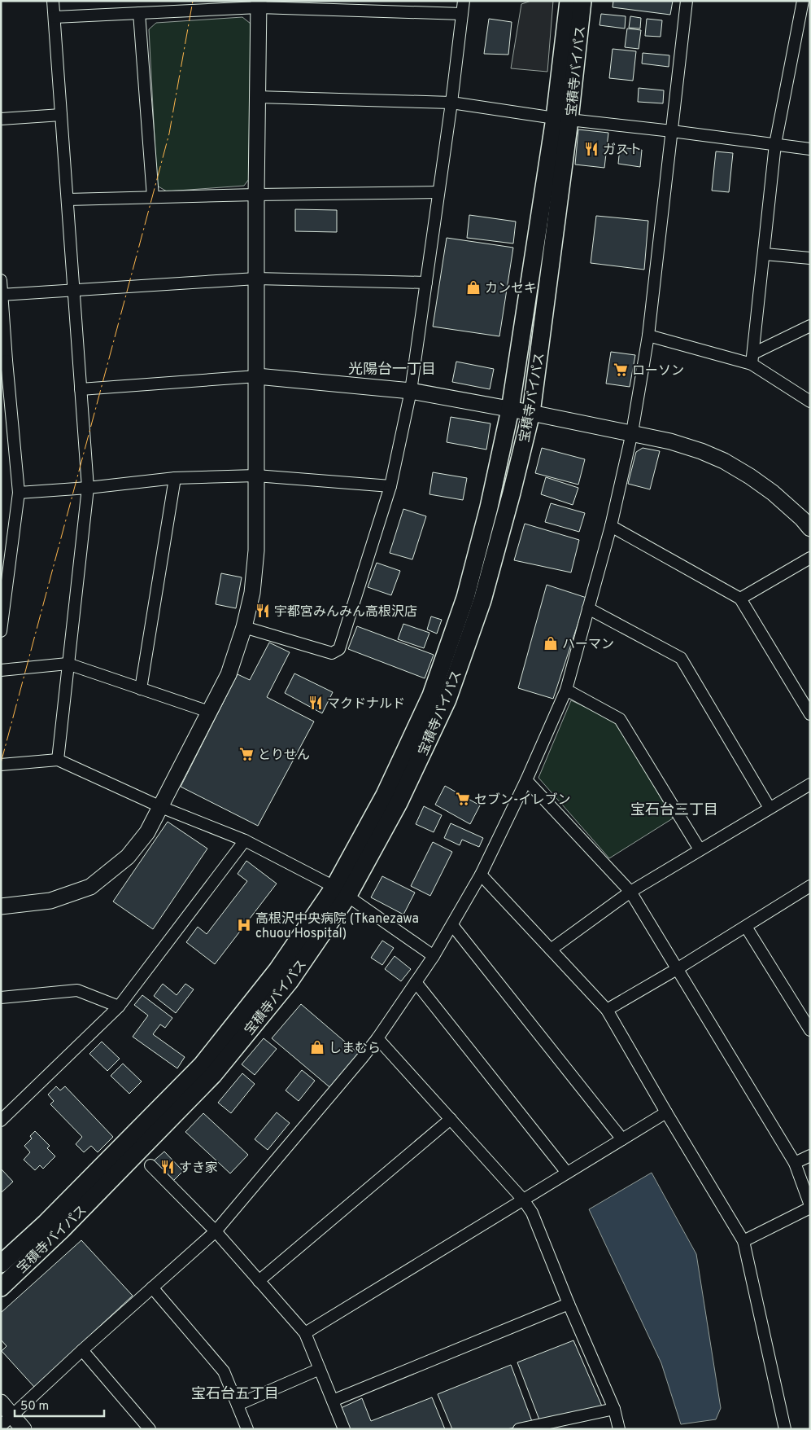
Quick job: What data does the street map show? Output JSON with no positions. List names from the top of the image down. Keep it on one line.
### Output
{"streets":{"main road":["宝積寺バイパス"]},"districts":["光陽台一丁目","宝石台三丁目","宝石台五丁目"],"places":{"restaurant":["ガスト","宇都宮みんみん高根沢店","マクドナルド","すき家"],"shop":["カンセキ","ハーマン","しまむら"],"supermarket":["ローソン","とりせん","セブン-イレブン"],"hospital":["高根沢中央病院 (Tkanezawa chuou Hospital)"]},"scale_bar":"50 m"}
